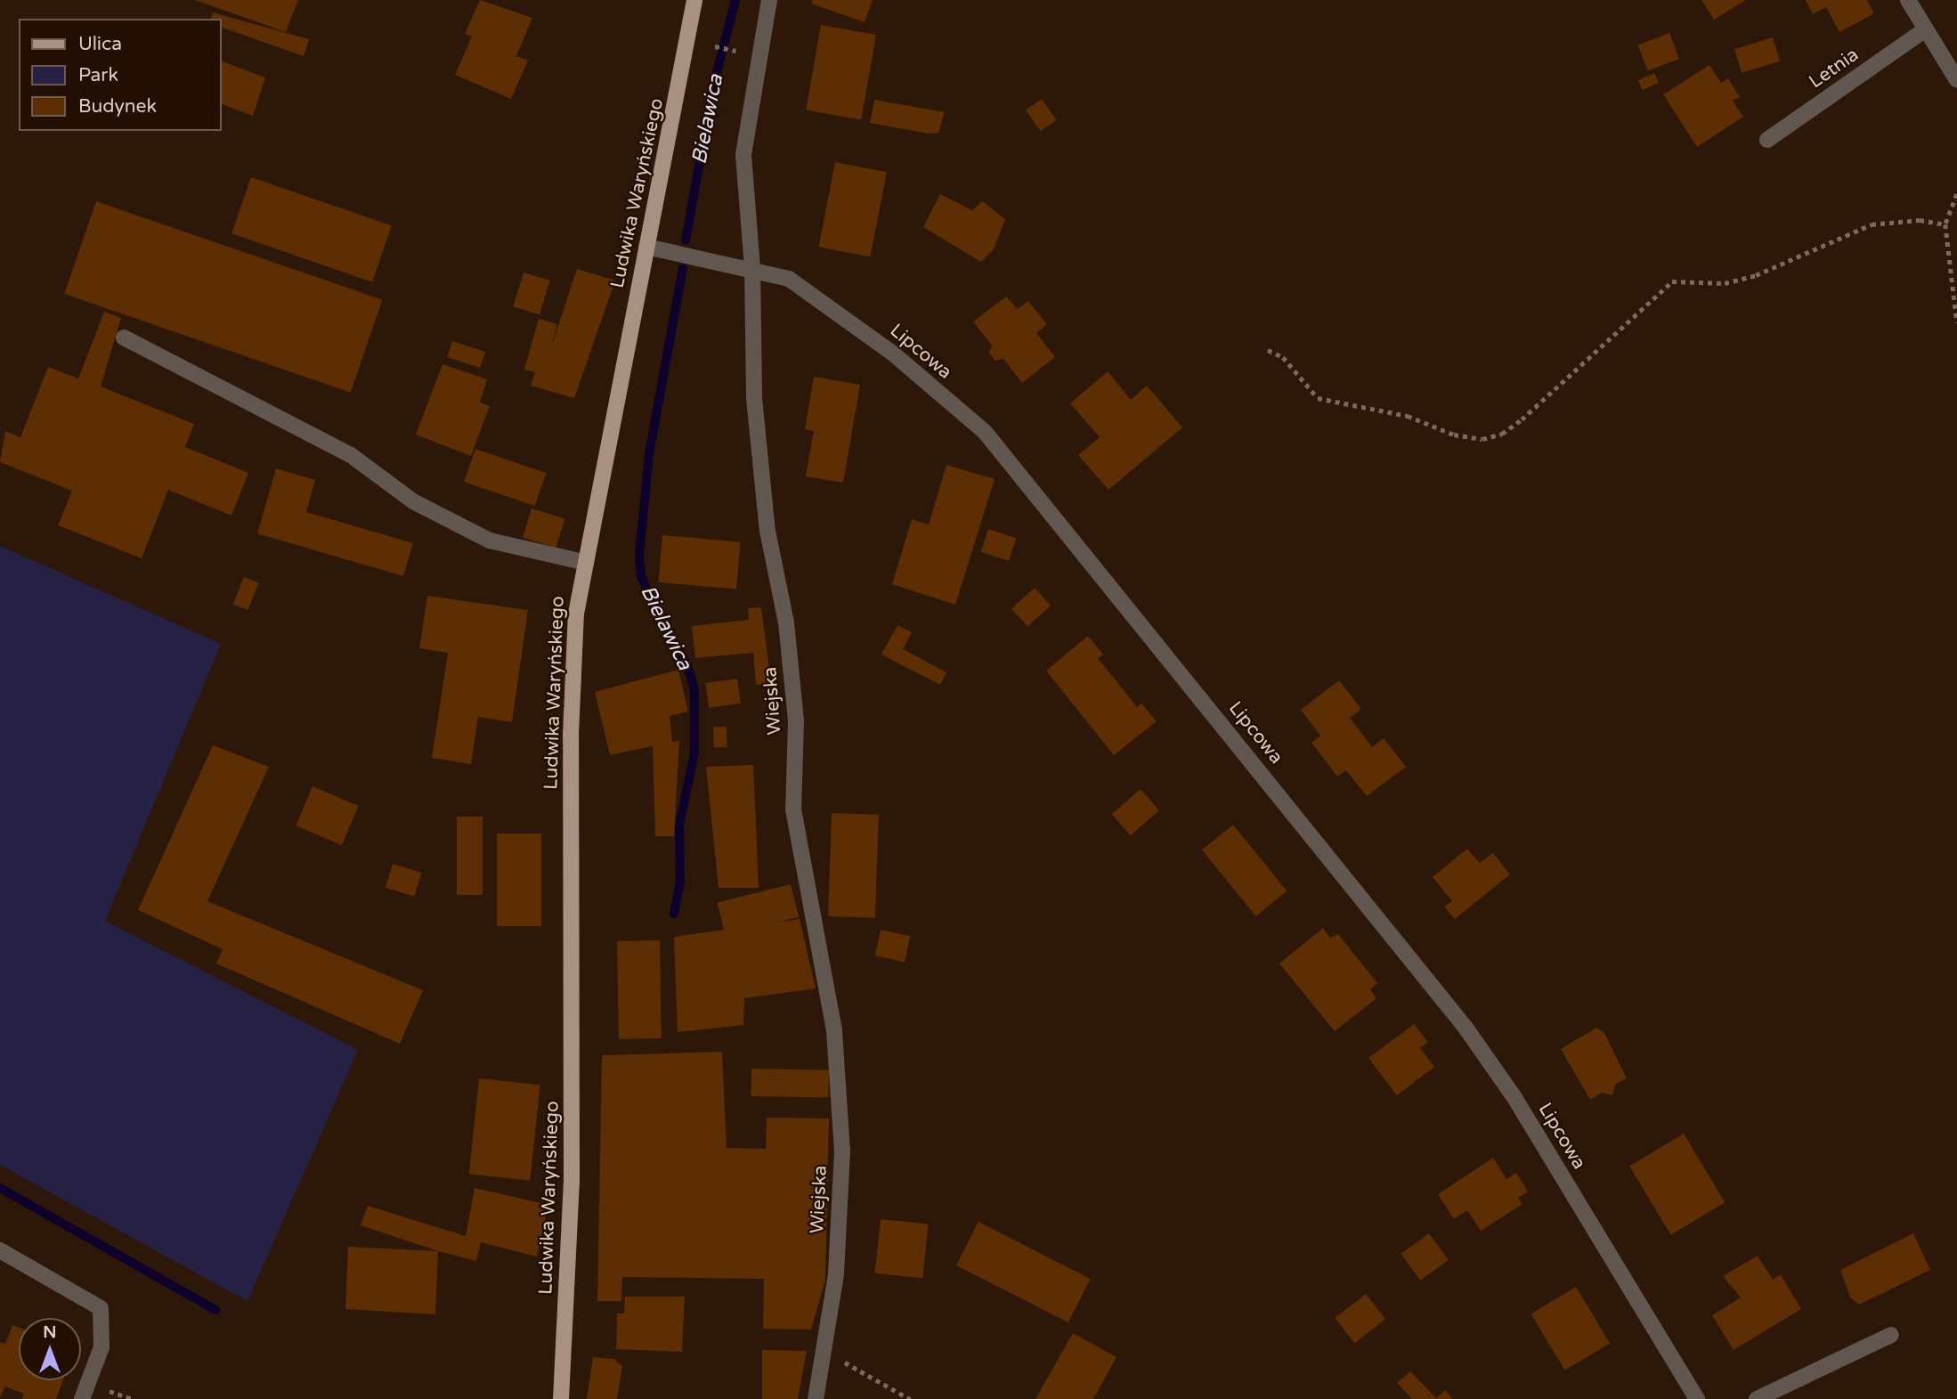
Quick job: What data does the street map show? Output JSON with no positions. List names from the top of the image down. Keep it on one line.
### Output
{"streets":{"main road":["Ludwika Waryńskiego"],"street":["Letnia","Lipcowa","Wiejska"]},"crossings":[["Ludwika Waryńskiego","Lipcowa"],["Lipcowa","Wiejska"]],"water":["Bielawica"],"legend":["Ulica","Park","Budynek"],"north":"top"}
